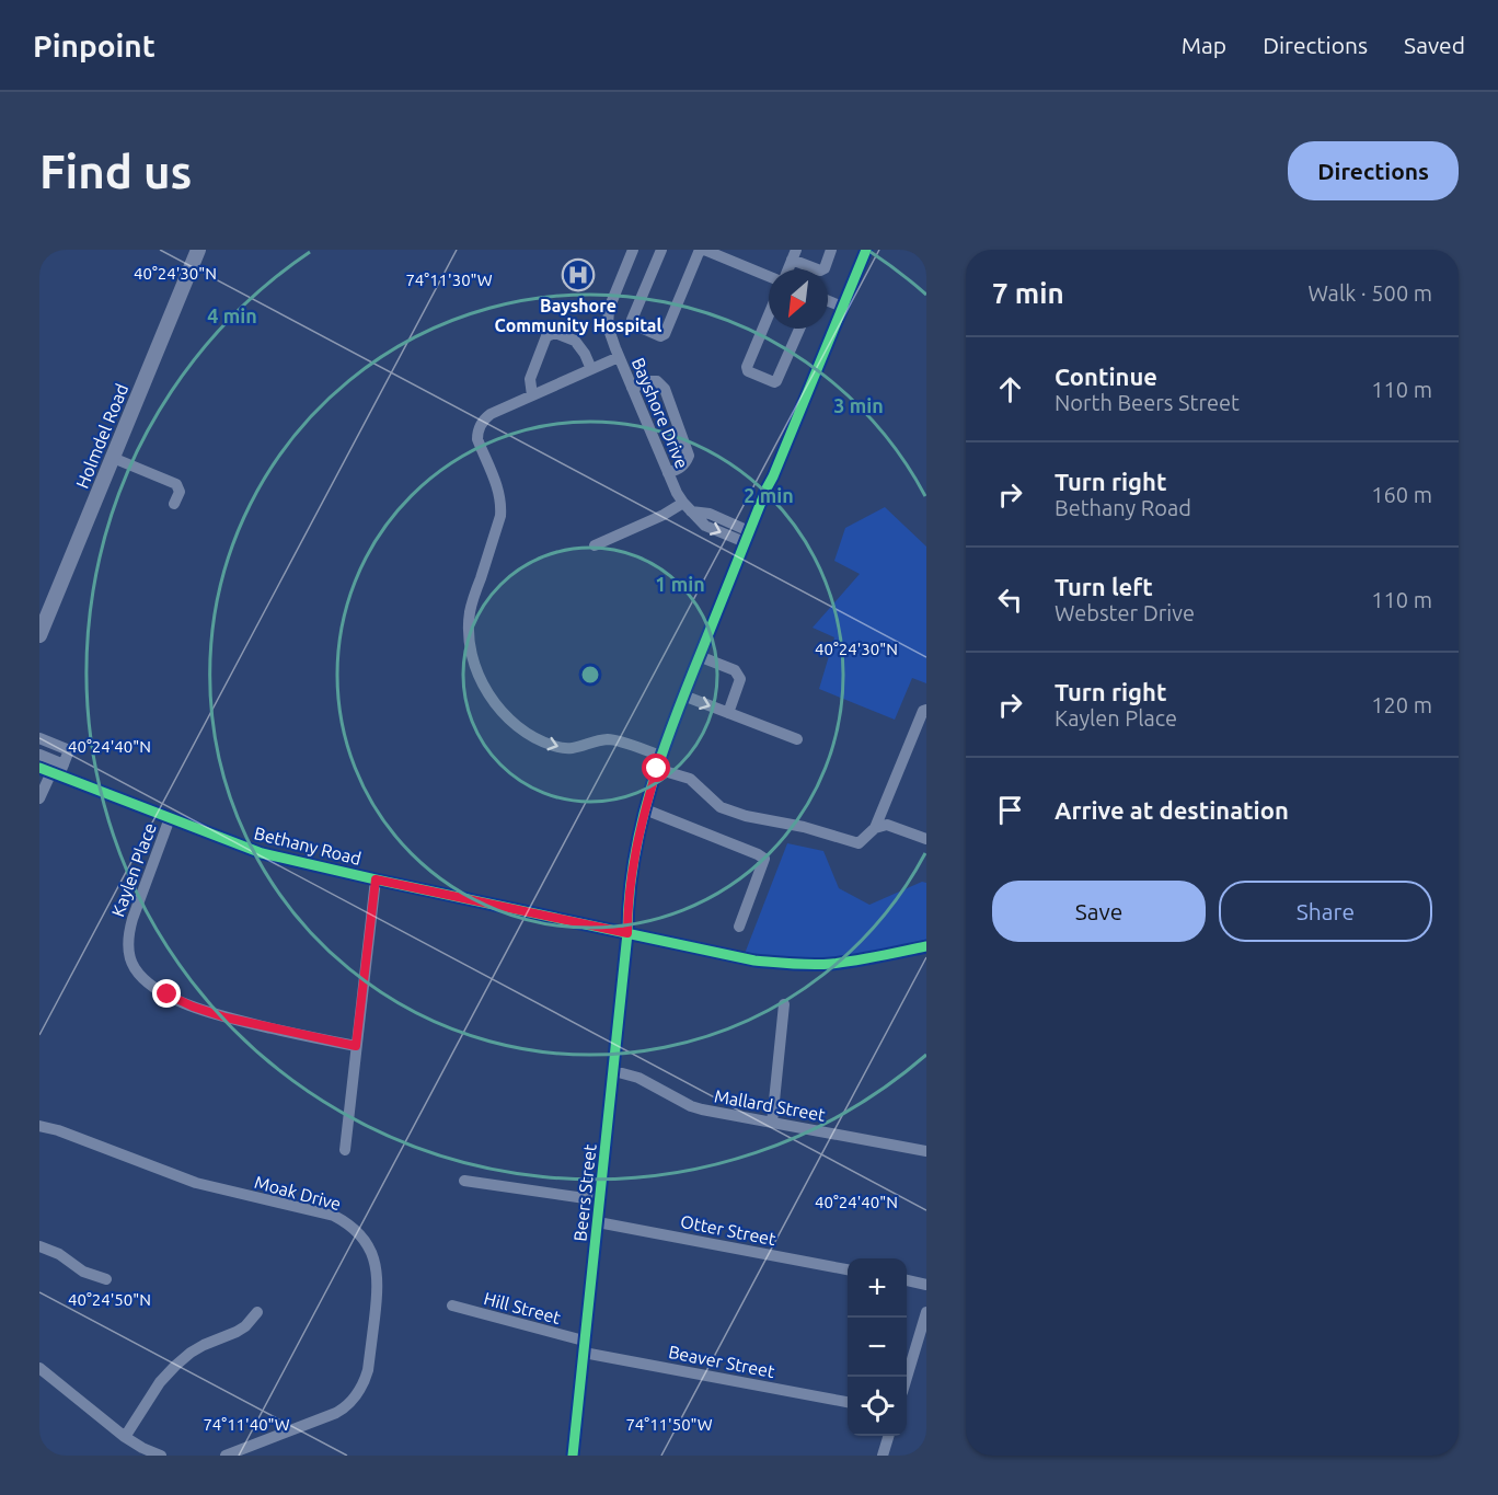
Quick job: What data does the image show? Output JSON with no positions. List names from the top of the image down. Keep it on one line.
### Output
{"streets":{"main road":["Holmdel Road"],"street":["Bayshore Drive","Bethany Road","Kaylen Place","Mallard Street","Moak Drive","Beers Street","Otter Street","Hill Street","Beaver Street"]},"crossings":[["Bayshore Drive","Beers Street"],["Bethany Road","Kaylen Place"],["Bethany Road","Beers Street"],["Mallard Street","Beers Street"],["Beers Street","Otter Street"],["Beers Street","Hill Street"],["Beers Street","Beaver Street"],["Hill Street","Beaver Street"]],"places":{"hospital":["Bayshore Community Hospital"]},"north":"bottom left","page":{"header":"Pinpoint","nav":["Map","Directions","Saved"],"buttons":["Directions",["Save","Share"]],"title":"Find us","heading":["7 min","Walk · 500 m"],"list":[["Continue","North Beers Street","110 m"],["Turn right","Bethany Road","160 m"],["Turn left","Webster Drive","110 m"],["Turn right","Kaylen Place","120 m"],"Arrive at destination"],"map_buttons":["+","−"]},"coordinates":["40°24'30\"N","74°11'30\"W","40°24'40\"N","40°24'50\"N","74°11'40\"W","74°11'50\"W"],"rings":["4 min","3 min","2 min","1 min"]}
